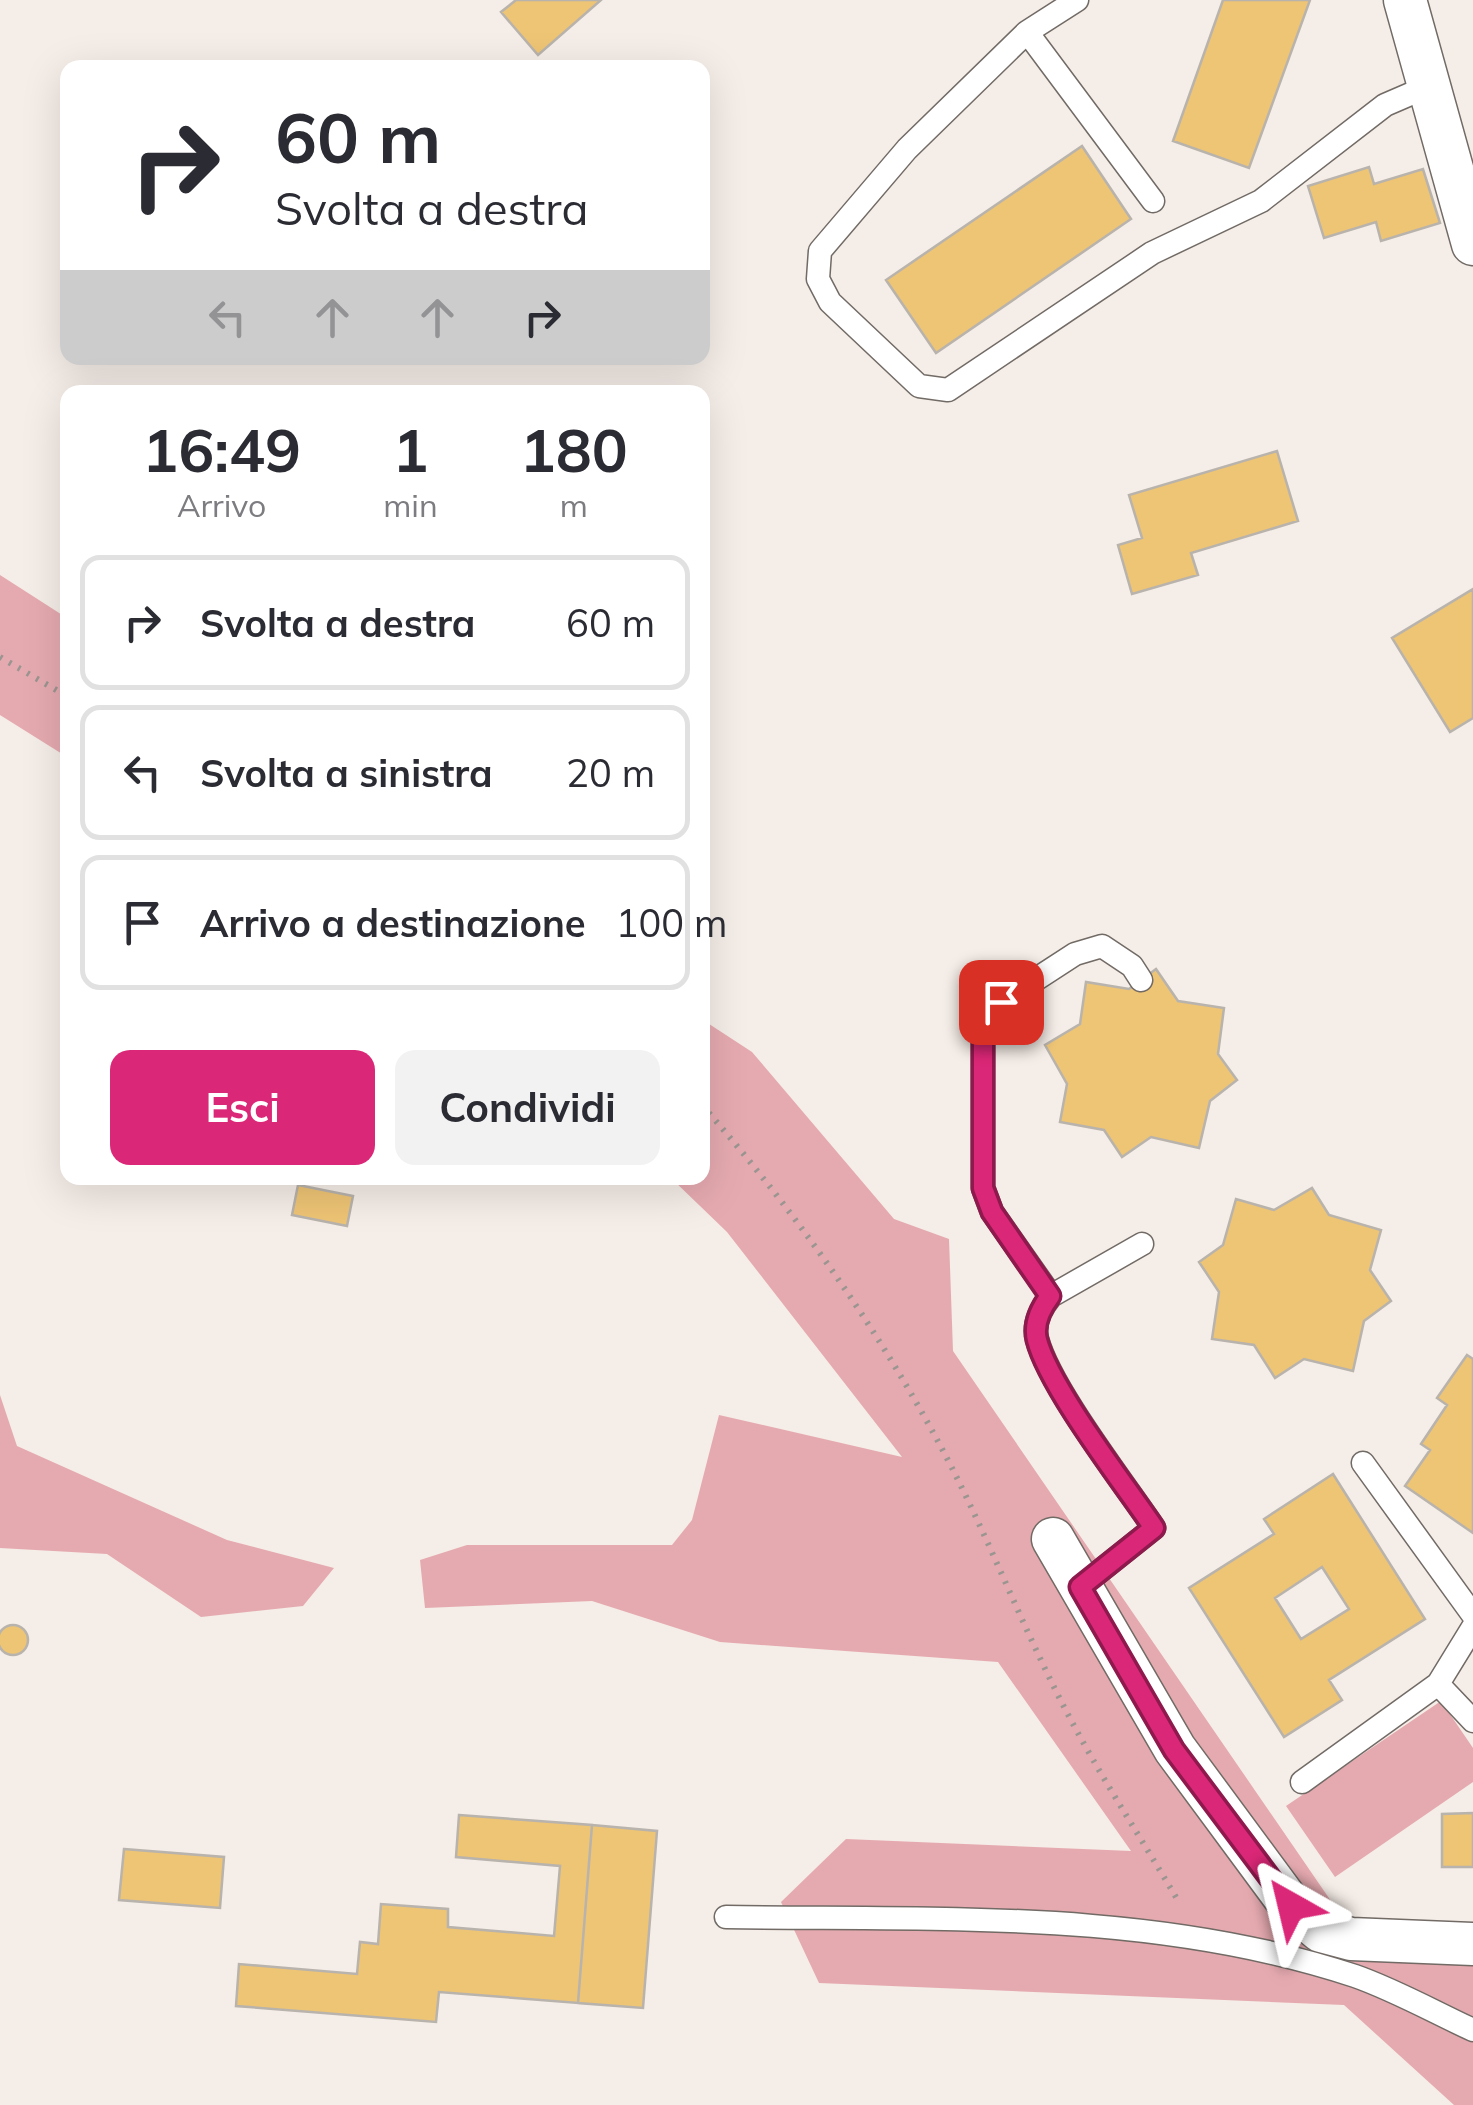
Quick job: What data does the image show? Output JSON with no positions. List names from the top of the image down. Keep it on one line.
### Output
{"page":{"turn":["60 m","Svolta a destra"],"eta":["16:49","Arrivo","1","min","180","m"],"list":[{"name":"Svolta a destra","value":"60 m"},{"name":"Svolta a sinistra","value":"20 m"},{"name":"Arrivo a destinazione","value":"100 m"}],"buttons":["Esci","Condividi"]}}
